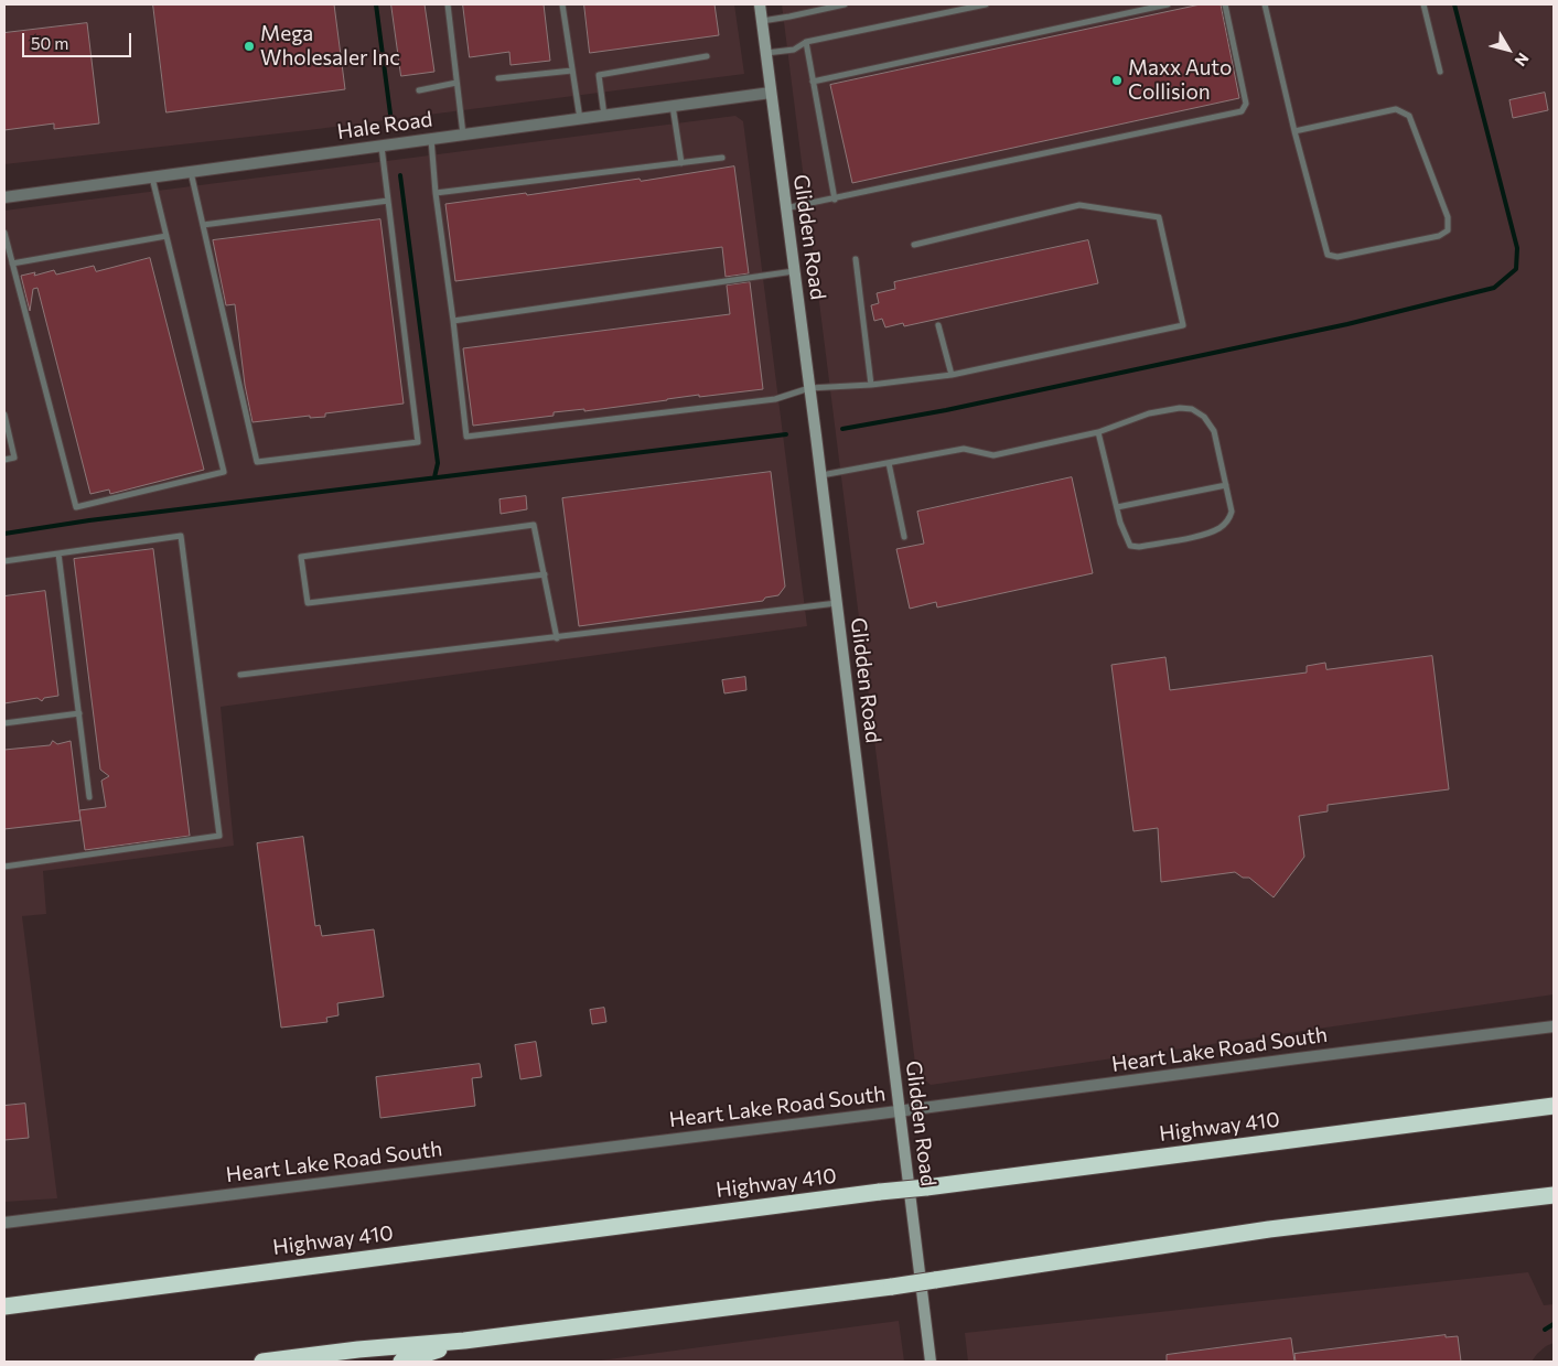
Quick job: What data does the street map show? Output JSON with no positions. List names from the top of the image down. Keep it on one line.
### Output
{"streets":{"highway":["Highway 410"],"street":["Hale Road","Glidden Road","Heart Lake Road South"]},"crossings":[["Hale Road","Glidden Road"],["Glidden Road","Heart Lake Road South"]],"places":["Mega Wholesaler Inc","Maxx Auto Collision"],"scale_bar":"50 m","north":"bottom right"}
